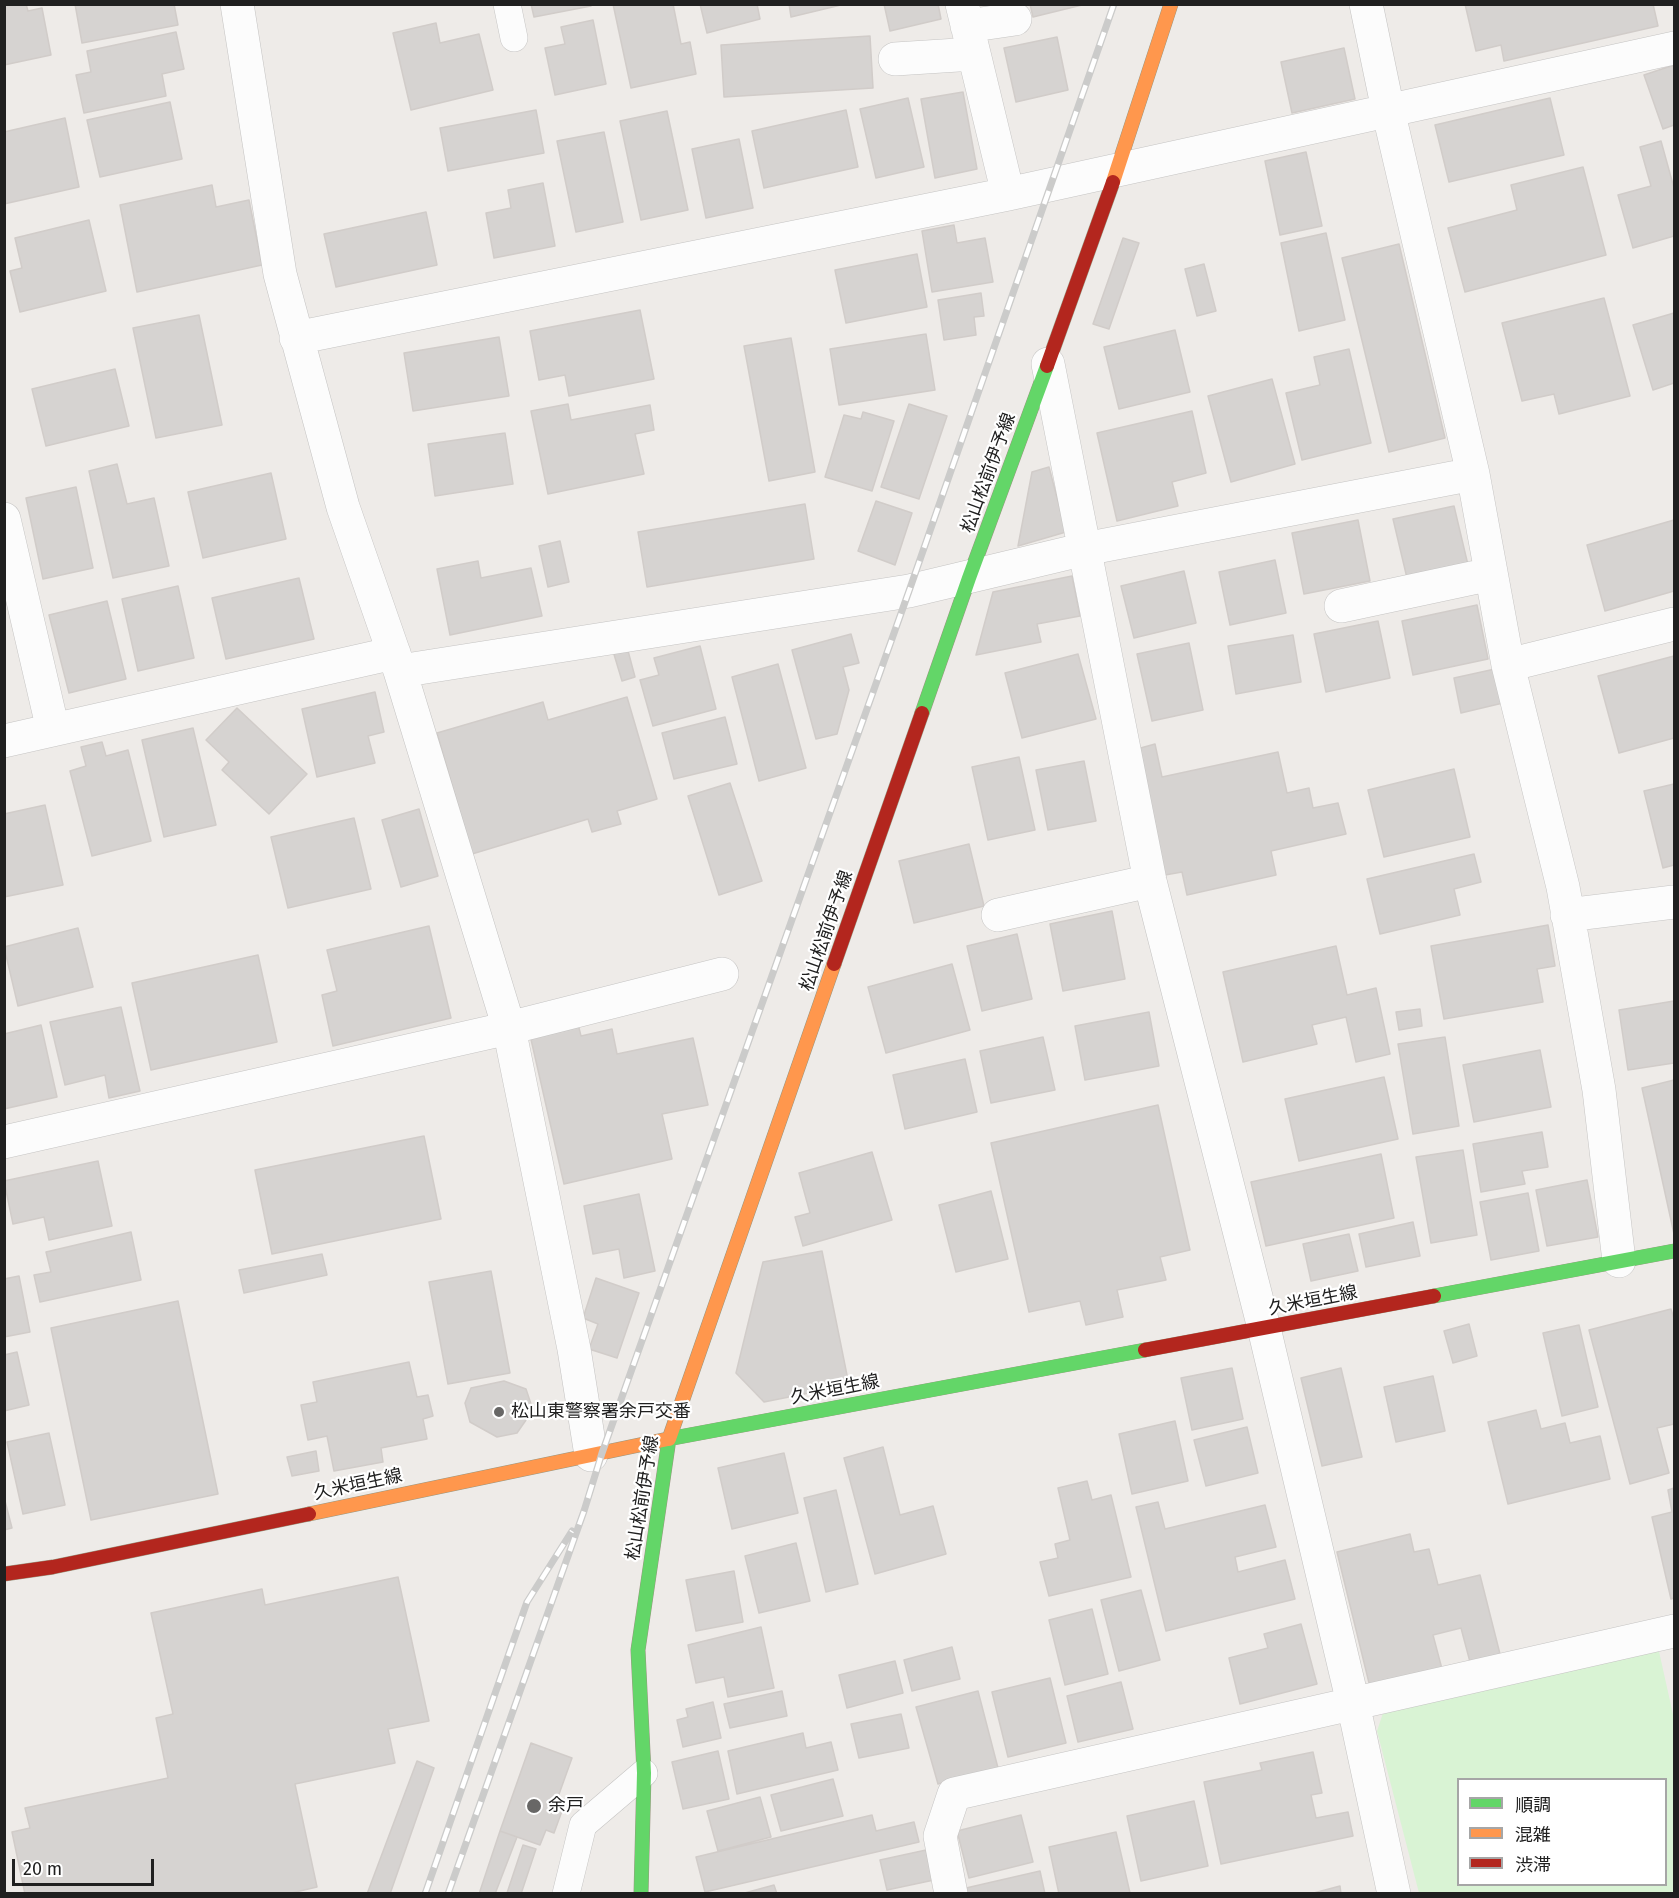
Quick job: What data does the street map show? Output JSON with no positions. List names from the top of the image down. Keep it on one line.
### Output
{"streets":{"main road":["松山松前伊予線","久米垣生線"]},"crossings":[["松山松前伊予線","久米垣生線"]],"places":["松山東警察署余戸交番","余戸"],"legend":["順調","混雑","渋滞"],"scale_bar":"20 m"}
